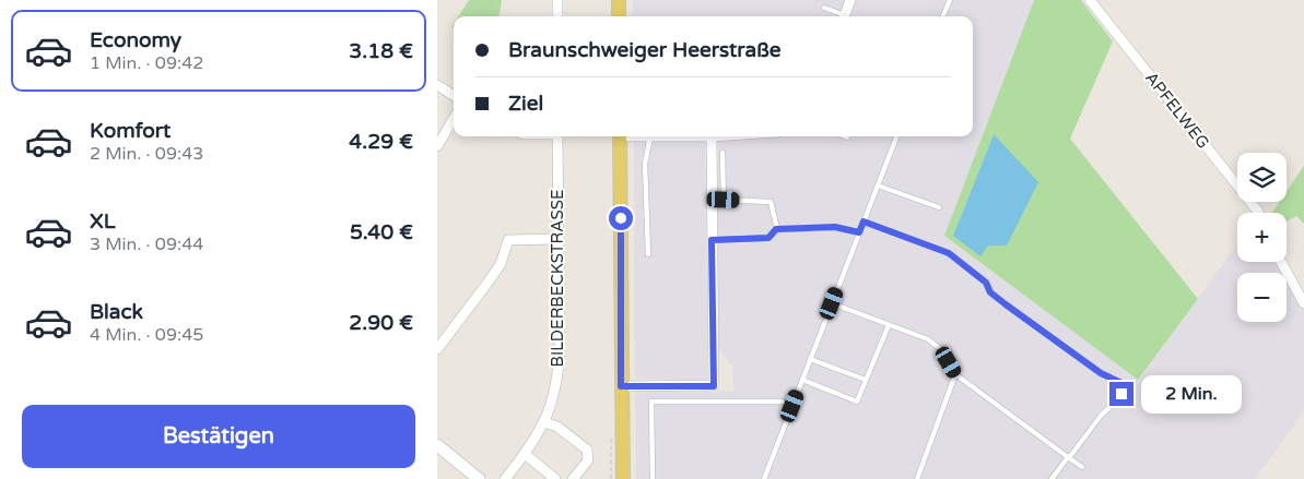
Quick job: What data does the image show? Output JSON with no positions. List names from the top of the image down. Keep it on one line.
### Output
{"streets":{"street":["APFELWEG","BILDERBECKSTRASSE"]},"page":{"list":[{"name":"Economy","note":"1 Min. · 09:42","value":"3.18 €"},{"name":"Komfort","note":"2 Min. · 09:43","value":"4.29 €"},{"name":"XL","note":"3 Min. · 09:44","value":"5.40 €"},{"name":"Black","note":"4 Min. · 09:45","value":"2.90 €"}],"banner":["Braunschweiger Heerstraße","Ziel"],"map_buttons":["+","−"],"bubble":"2 Min.","buttons":"Bestätigen"}}
